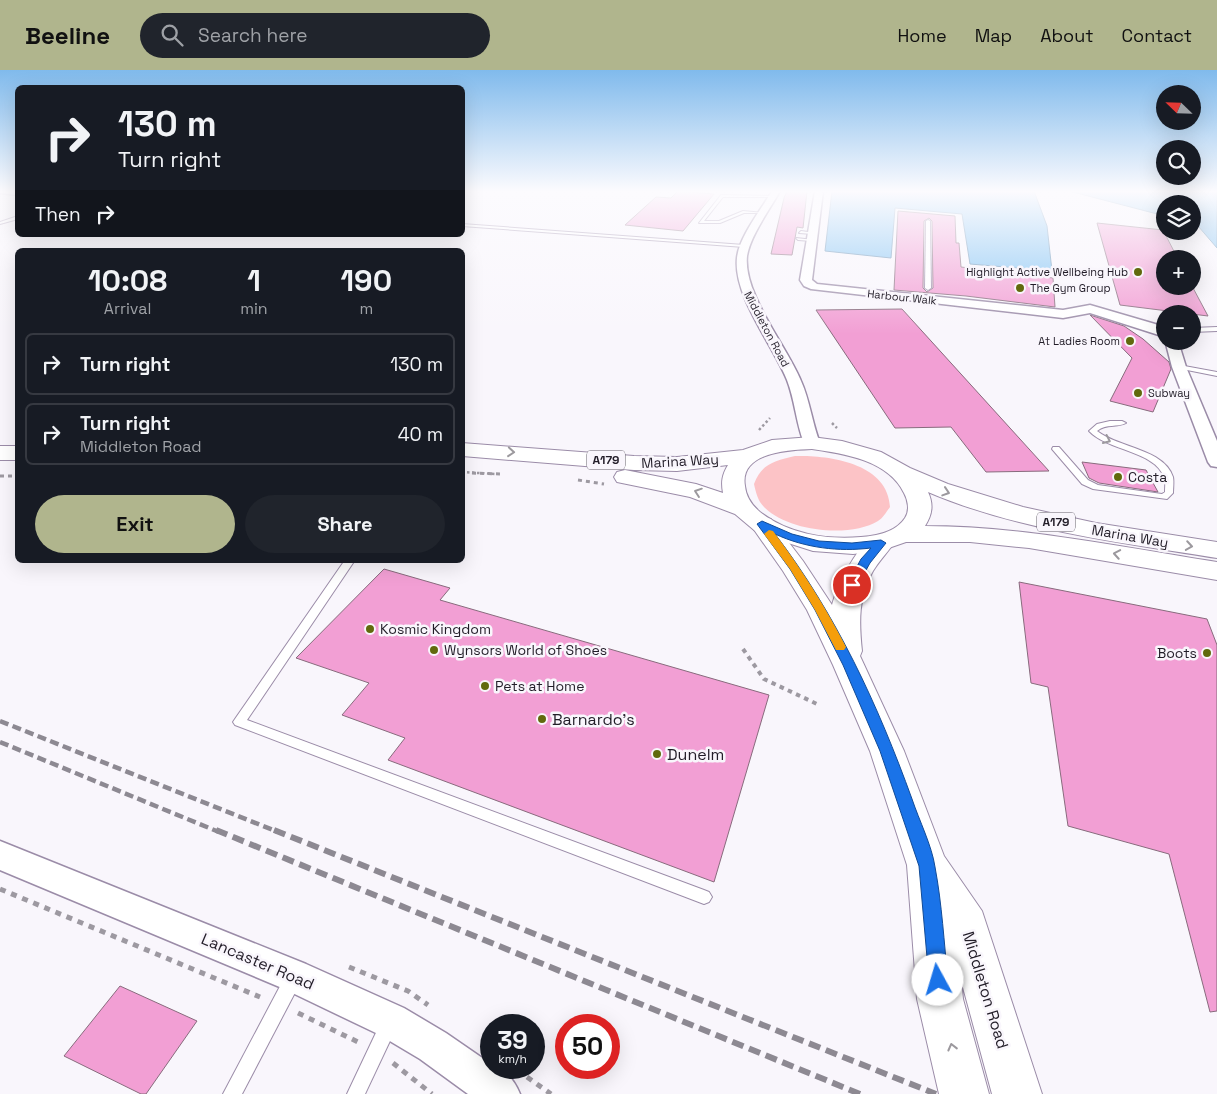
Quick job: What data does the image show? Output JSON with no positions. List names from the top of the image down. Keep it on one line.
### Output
{"streets":{"main road":["Middleton Road","A179","Marina Way"],"street":["Harbour Walk","Lancaster Road"]},"crossings":[["Middleton Road","A179"],["Middleton Road","Marina Way"],["A179","Marina Way"]],"places":["Highlight Active Wellbeing Hub","The Gym Group","At Ladies Room","Subway","Costa","Kosmic Kingdom","Wynsors World of Shoes","Boots","Pets at Home","Barnardo's","Dunelm"],"north":"top left","page":{"header":"Beeline","search":"Search here","nav":["Home","Map","About","Contact"],"map_buttons":["+","−"],"turn":["130 m","Turn right"],"then":"Then","eta":["10:08","Arrival","1","min","190","m"],"list":[{"name":"Turn right","value":"130 m"},{"name":"Turn right","note":"Middleton Road","value":"40 m"}],"buttons":["Exit","Share"],"speed":"39 km/h","limit":"50"}}
